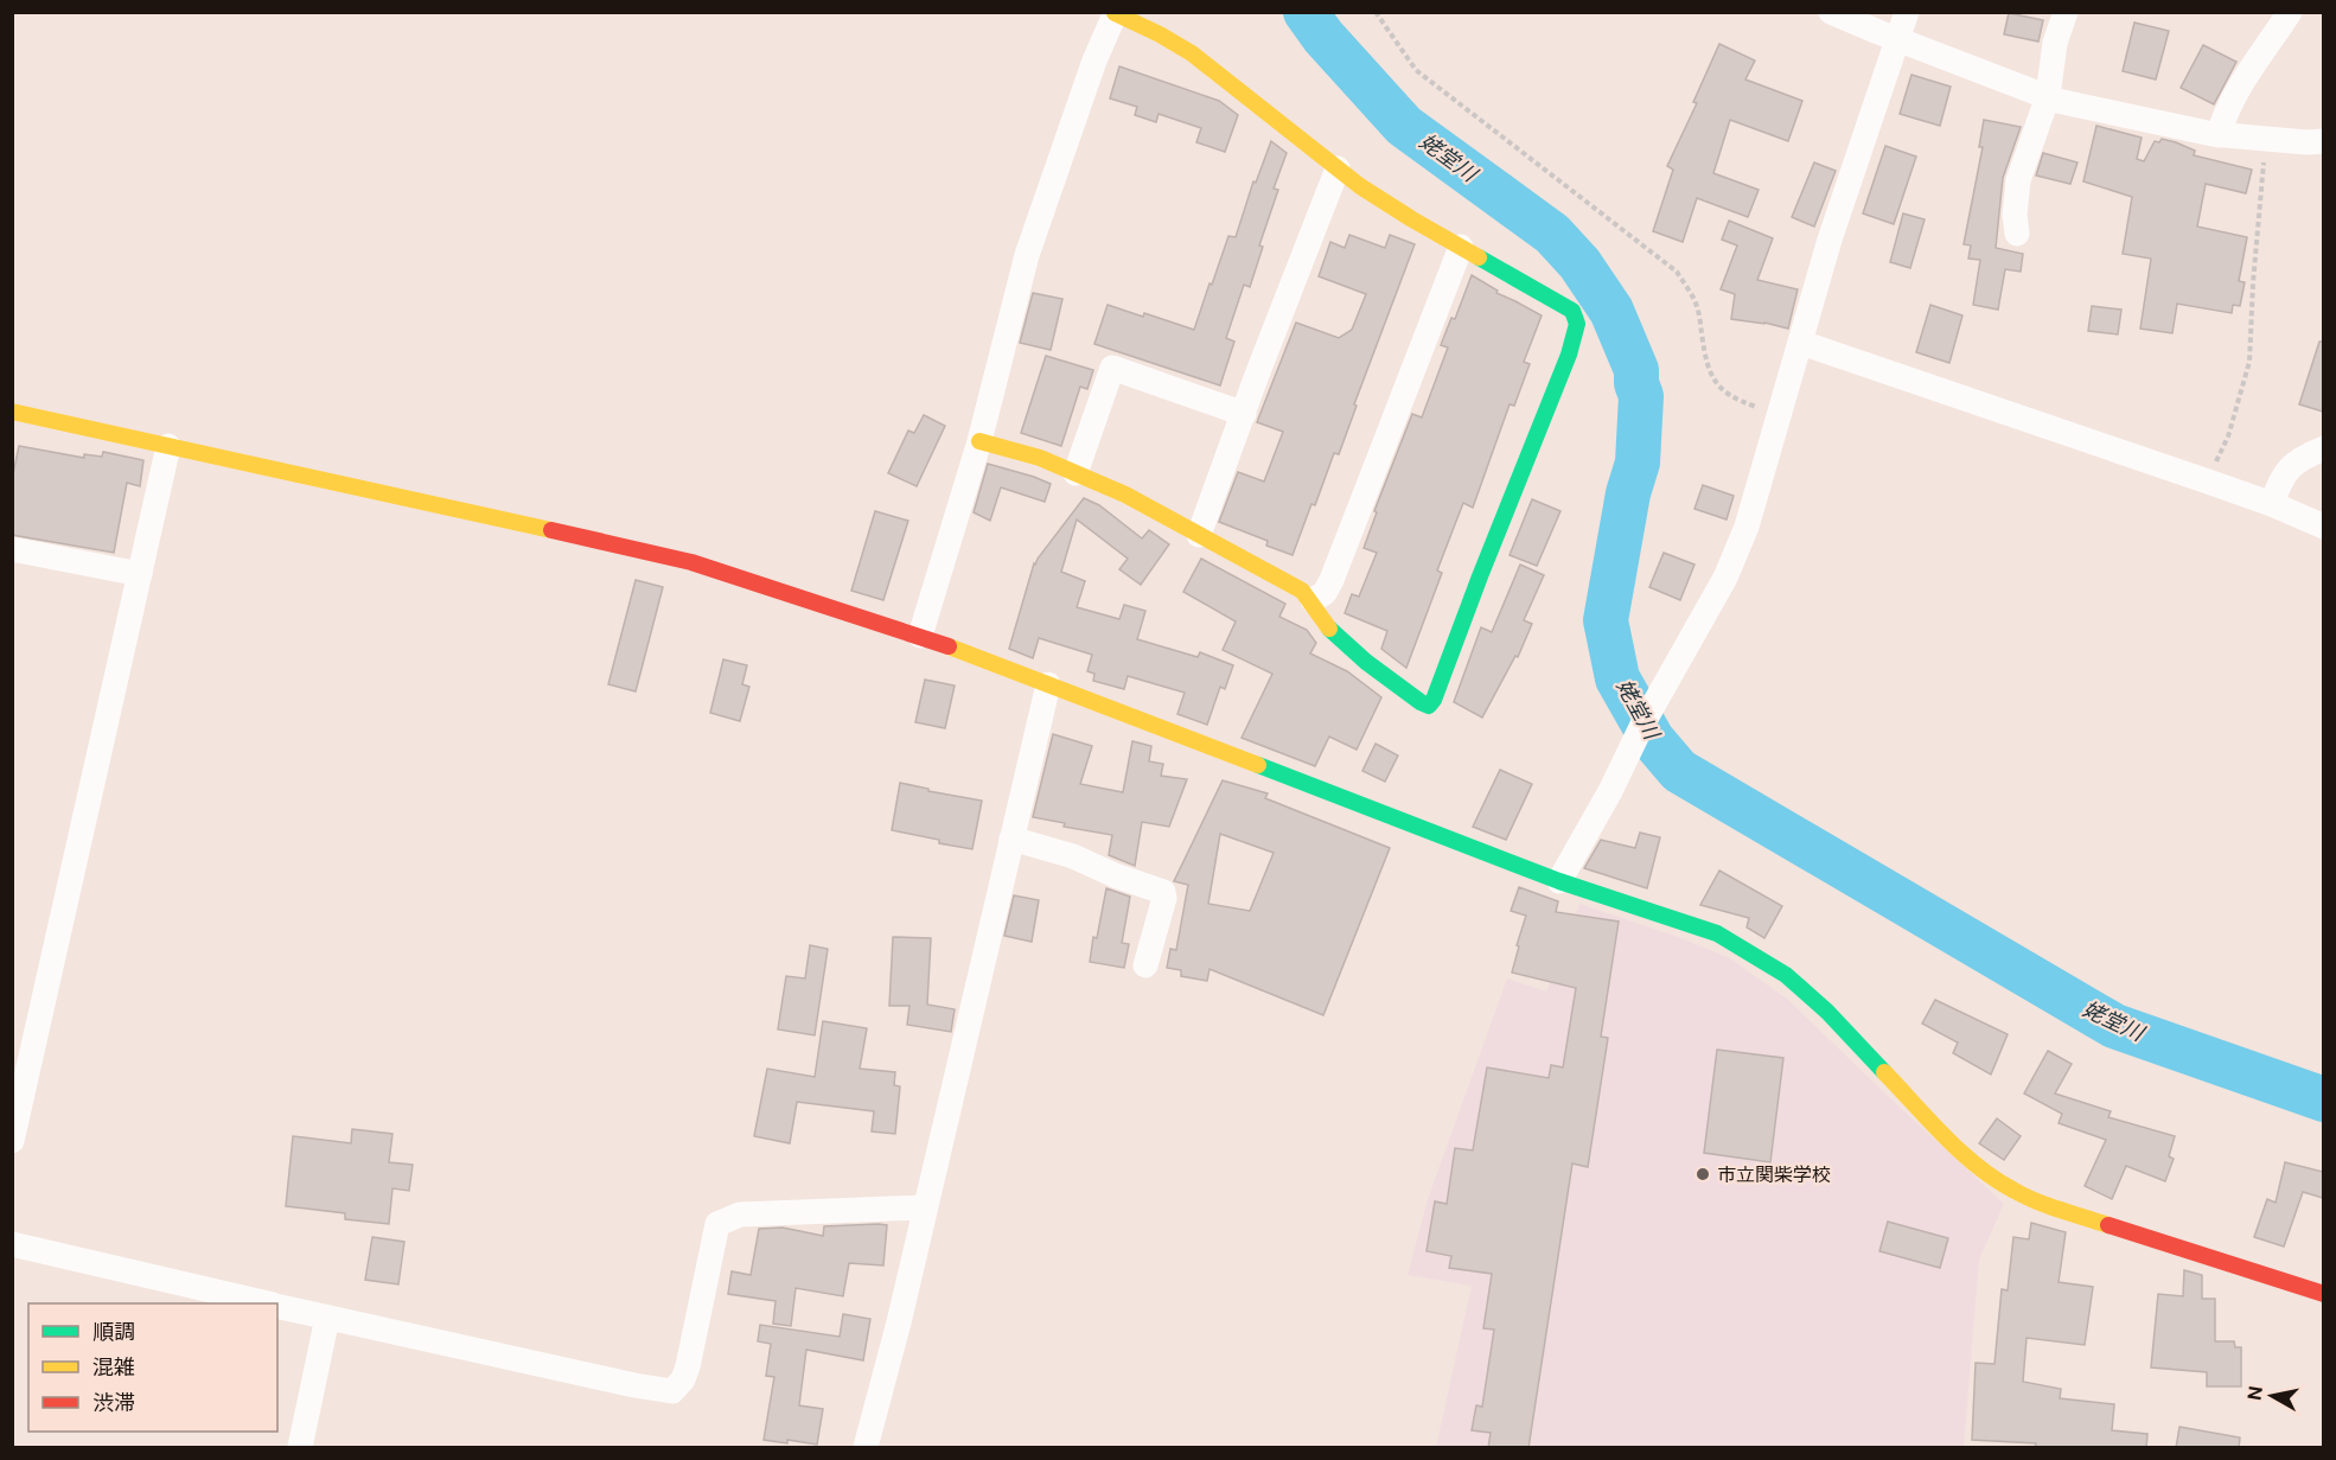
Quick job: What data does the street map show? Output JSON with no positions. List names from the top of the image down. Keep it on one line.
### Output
{"water":["姥堂川"],"places":["市立関柴学校"],"legend":["順調","混雑","渋滞"],"north":"left"}
